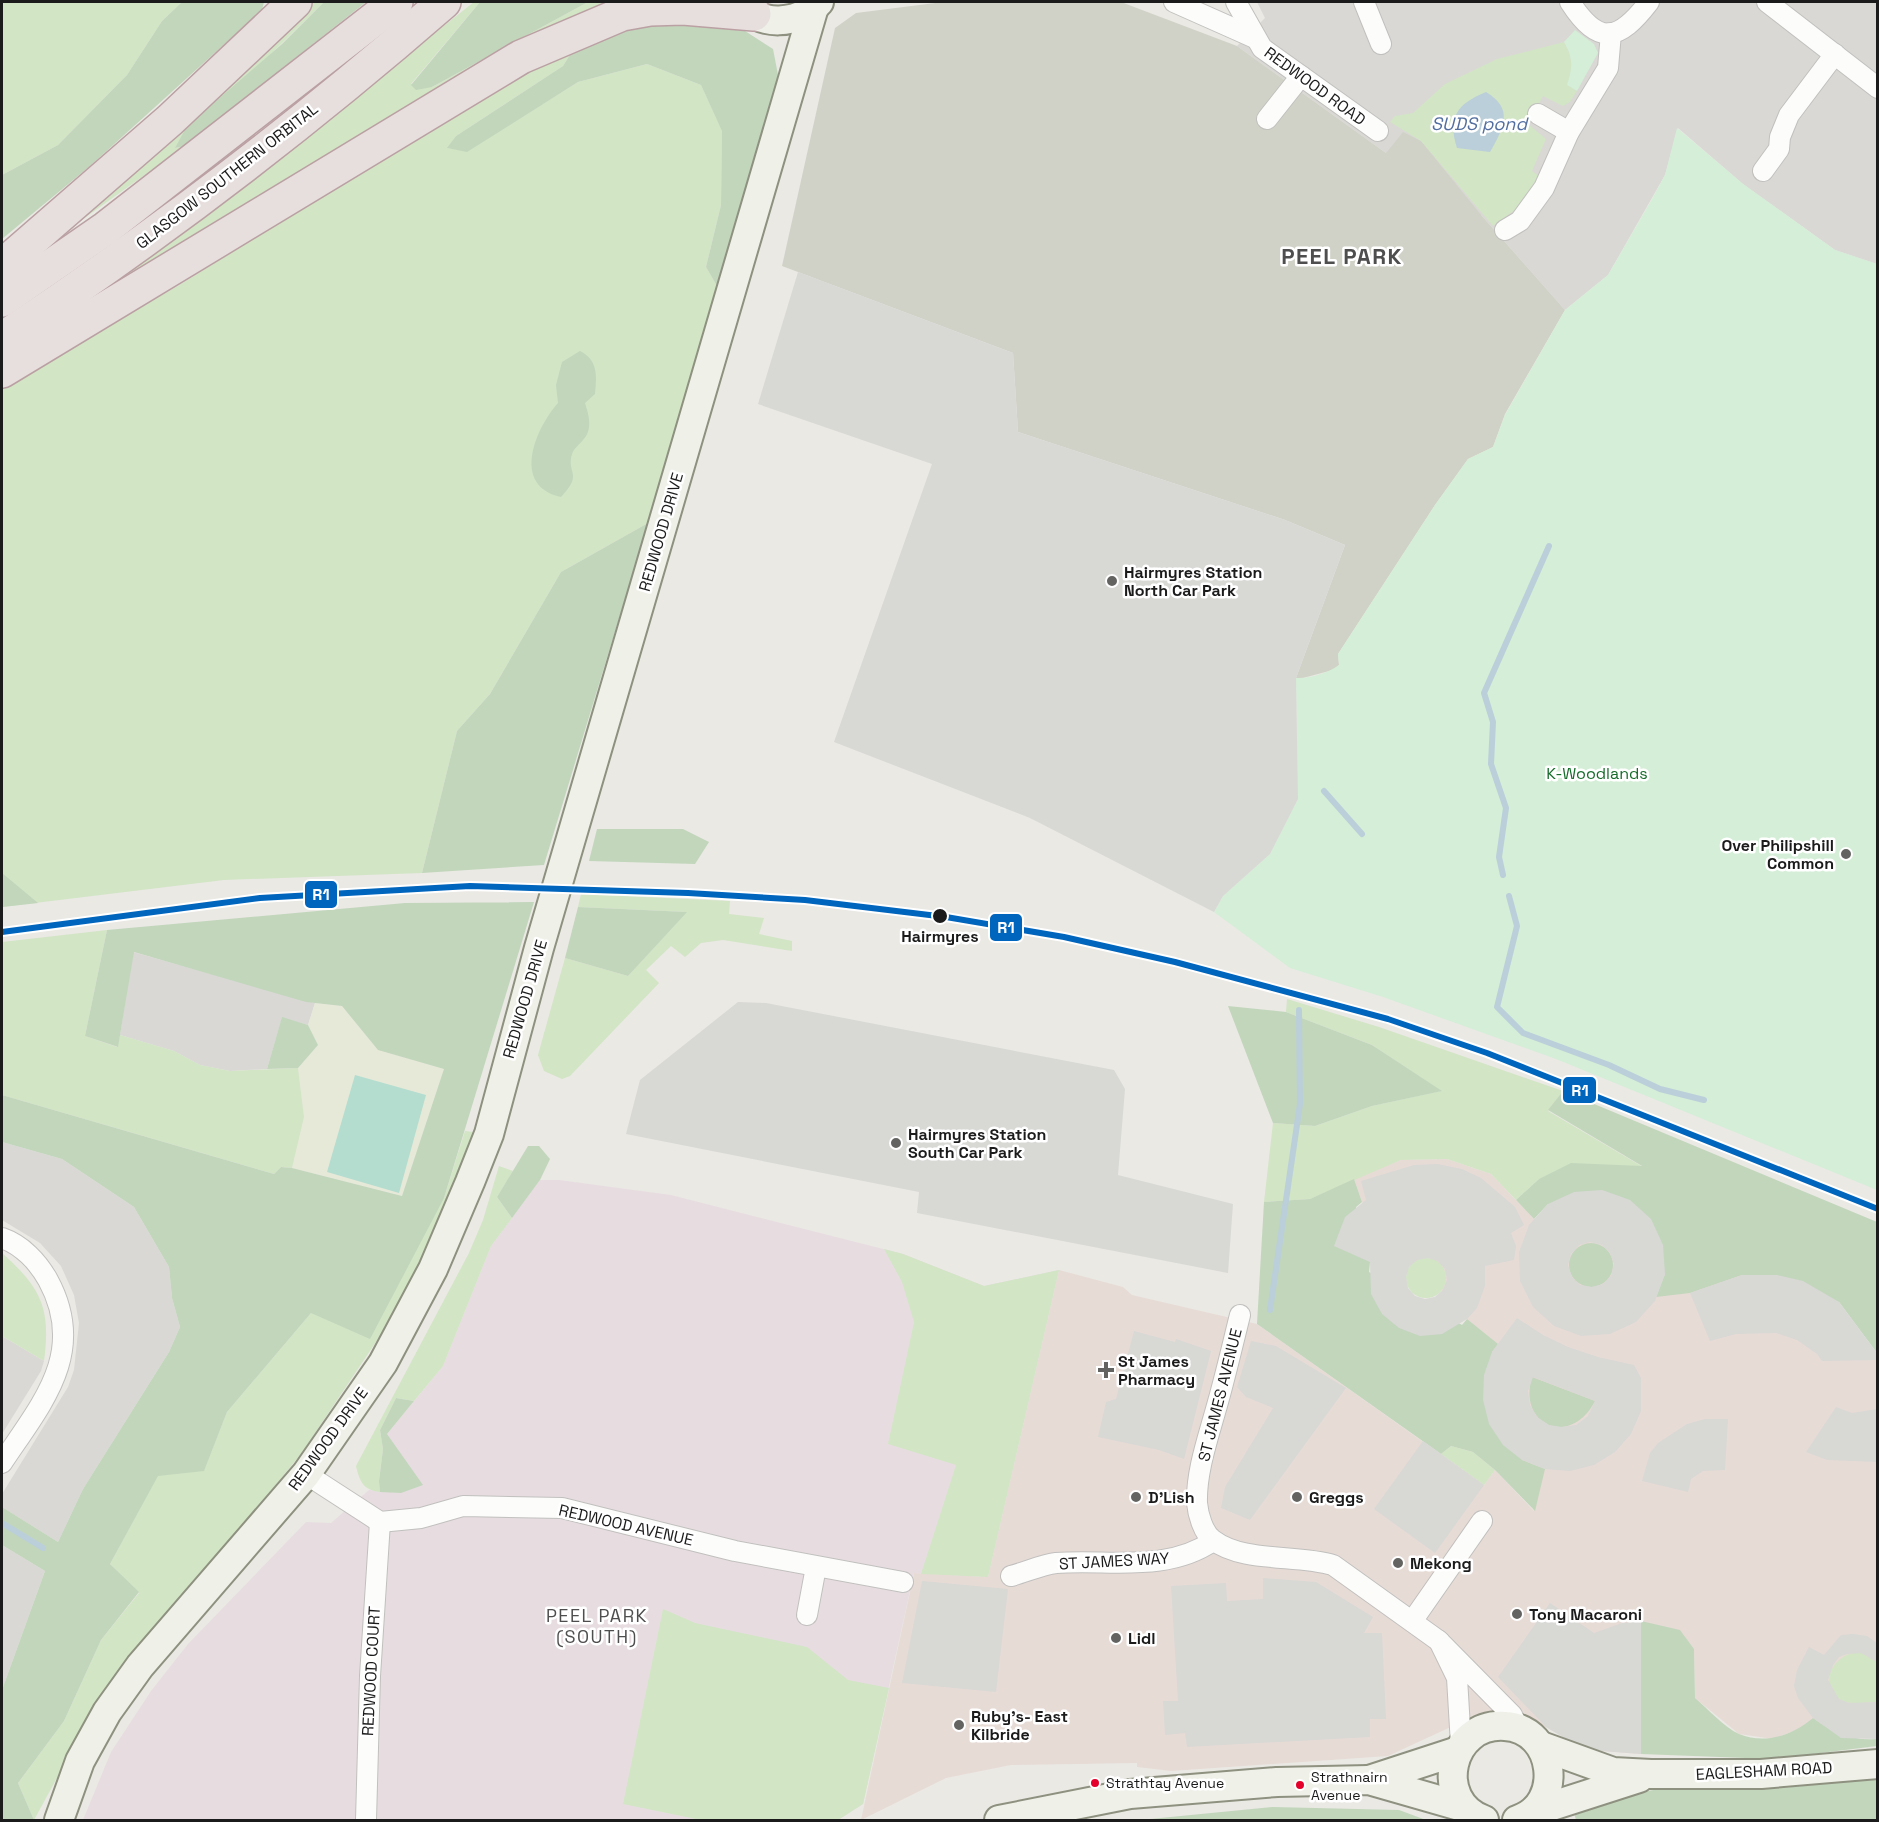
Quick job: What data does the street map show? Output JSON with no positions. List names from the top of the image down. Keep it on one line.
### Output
{"streets":{"highway":["GLASGOW SOUTHERN ORBITAL"],"street":["REDWOOD ROAD","REDWOOD DRIVE","ST JAMES AVENUE","REDWOOD AVENUE","ST JAMES WAY","REDWOOD COURT","EAGLESHAM ROAD"]},"crossings":[["ST JAMES AVENUE","ST JAMES WAY"],["REDWOOD AVENUE","REDWOOD COURT"]],"districts":["PEEL PARK","PEEL PARK (SOUTH)"],"water":["SUDS pond"],"parks":["K-Woodlands"],"places":{"other":["Hairmyres Station North Car Park","Over Philipshill Common","Hairmyres","Hairmyres Station South Car Park","D'Lish","Greggs","Mekong","Tony Macaroni","Lidl","Ruby's- East Kilbride","Strathtay Avenue","Strathnairn Avenue"],"health":["St James Pharmacy"]},"lines":["transit line R1"]}
